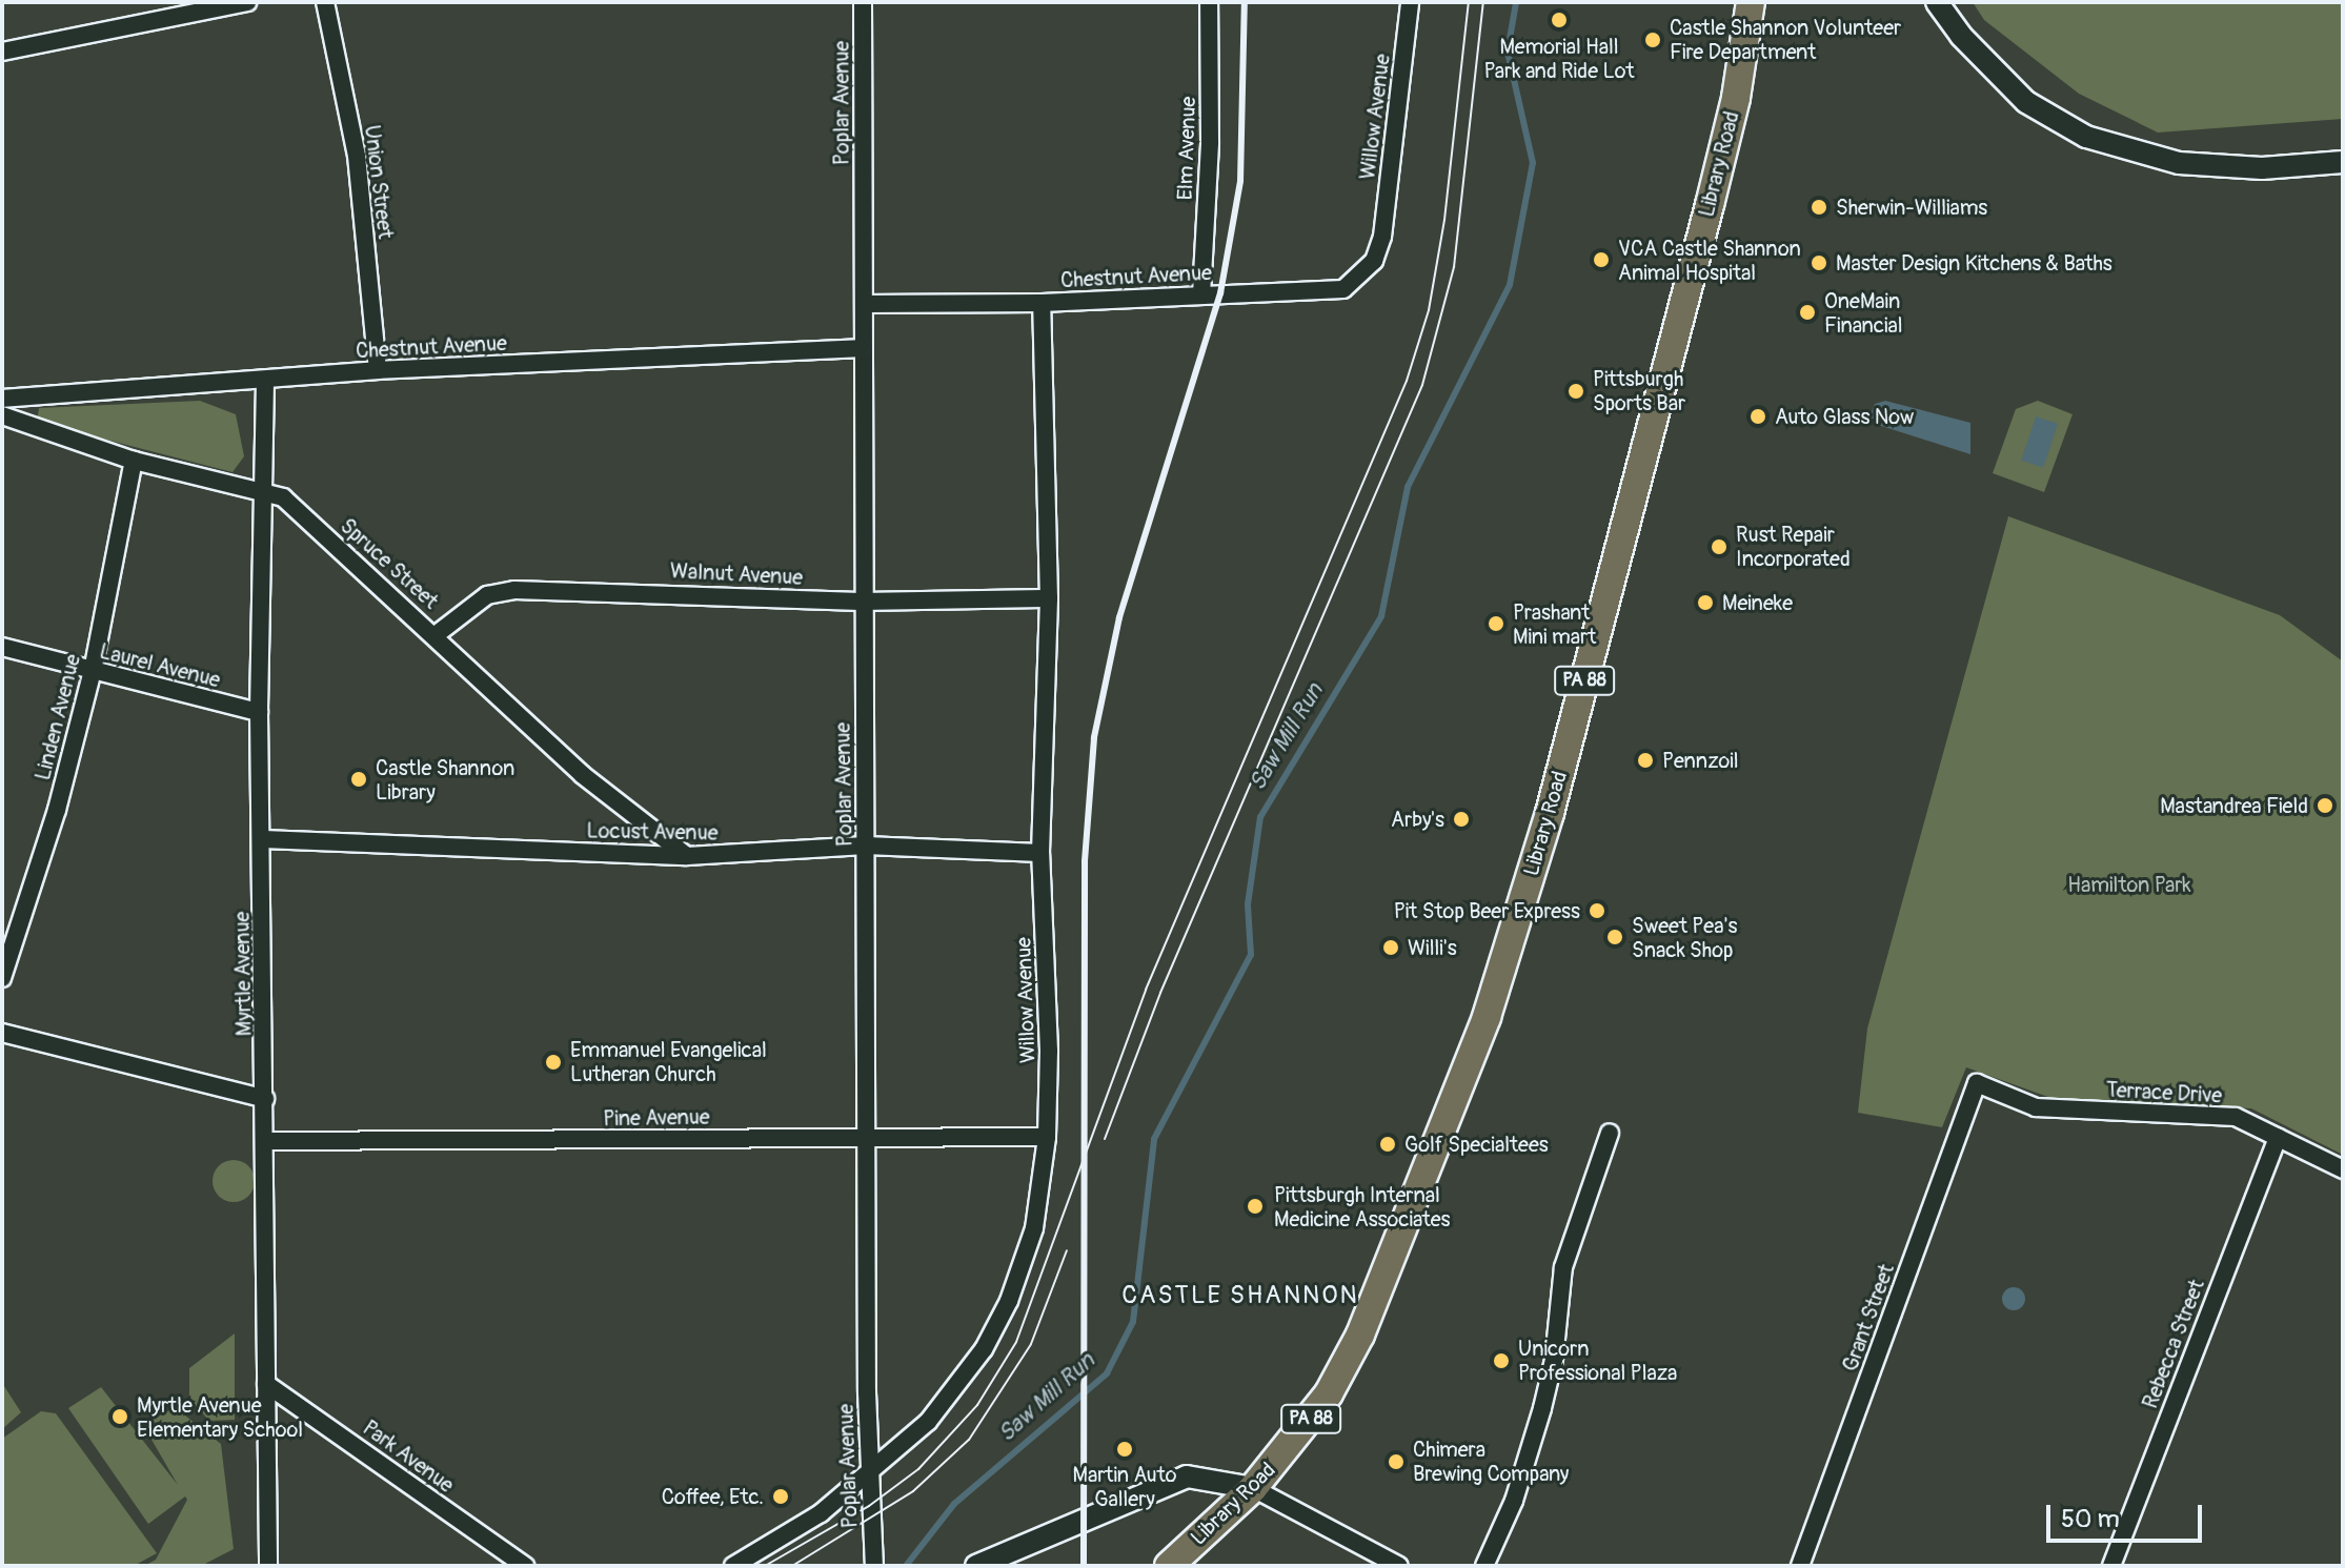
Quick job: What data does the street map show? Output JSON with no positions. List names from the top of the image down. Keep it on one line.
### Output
{"streets":{"main road":["Library Road","PA 88"],"street":["Poplar Avenue","Willow Avenue","Elm Avenue","Union Street","Chestnut Avenue","Spruce Street","Walnut Avenue","Laurel Avenue","Linden Avenue","Locust Avenue","Myrtle Avenue","Terrace Drive","Pine Avenue","Grant Street","Rebecca Street","Park Avenue"]},"crossings":[["Poplar Avenue","Willow Avenue"],["Poplar Avenue","Chestnut Avenue"],["Poplar Avenue","Walnut Avenue"],["Poplar Avenue","Locust Avenue"],["Poplar Avenue","Pine Avenue"],["Willow Avenue","Chestnut Avenue"],["Willow Avenue","Walnut Avenue"],["Willow Avenue","Locust Avenue"],["Willow Avenue","Pine Avenue"],["Elm Avenue","Chestnut Avenue"],["Union Street","Chestnut Avenue"],["Chestnut Avenue","Myrtle Avenue"],["Spruce Street","Walnut Avenue"],["Spruce Street","Linden Avenue"],["Spruce Street","Locust Avenue"],["Spruce Street","Myrtle Avenue"],["Laurel Avenue","Linden Avenue"],["Laurel Avenue","Myrtle Avenue"],["Locust Avenue","Myrtle Avenue"],["Myrtle Avenue","Pine Avenue"],["Myrtle Avenue","Park Avenue"],["Terrace Drive","Grant Street"],["Terrace Drive","Rebecca Street"]],"districts":["CASTLE SHANNON"],"water":["Saw Mill Run"],"parks":["Hamilton Park"],"places":["Memorial Hall Park and Ride Lot","Castle Shannon Volunteer Fire Department","Sherwin-Williams","VCA Castle Shannon Animal Hospital","Master Design Kitchens & Baths","OneMain Financial","Pittsburgh Sports Bar","Auto Glass Now","Rust Repair Incorporated","Meineke","Prashant Mini mart","Pennzoil","Castle Shannon Library","Mastandrea Field","Arby's","Pit Stop Beer Express","Sweet Pea's Snack Shop","Willi's","Emmanuel Evangelical Lutheran Church","Golf Specialtees","Pittsburgh Internal Medicine Associates","Unicorn Professional Plaza","Myrtle Avenue Elementary School","Martin Auto Gallery","Chimera Brewing Company","Coffee, Etc."],"scale_bar":"50 m"}
